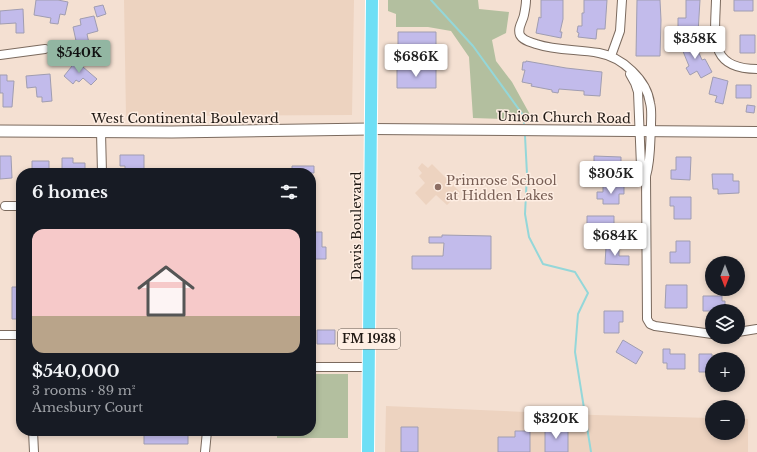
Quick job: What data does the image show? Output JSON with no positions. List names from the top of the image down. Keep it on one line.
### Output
{"streets":{"main road":["West Continental Boulevard","Davis Boulevard","FM 1938"],"street":["Union Church Road"]},"crossings":[["Union Church Road","West Continental Boulevard"],["Union Church Road","Davis Boulevard"],["West Continental Boulevard","Davis Boulevard"]],"places":["Primrose School at Hidden Lakes"],"north":"bottom","page":{"price":["$358K","$540K","$686K","$305K","$684K","$320K"],"heading":"6 homes","list":[{"name":"$540,000","note":"3 rooms · 89 m² · Amesbury Court"}],"map_buttons":["+","−"]}}
